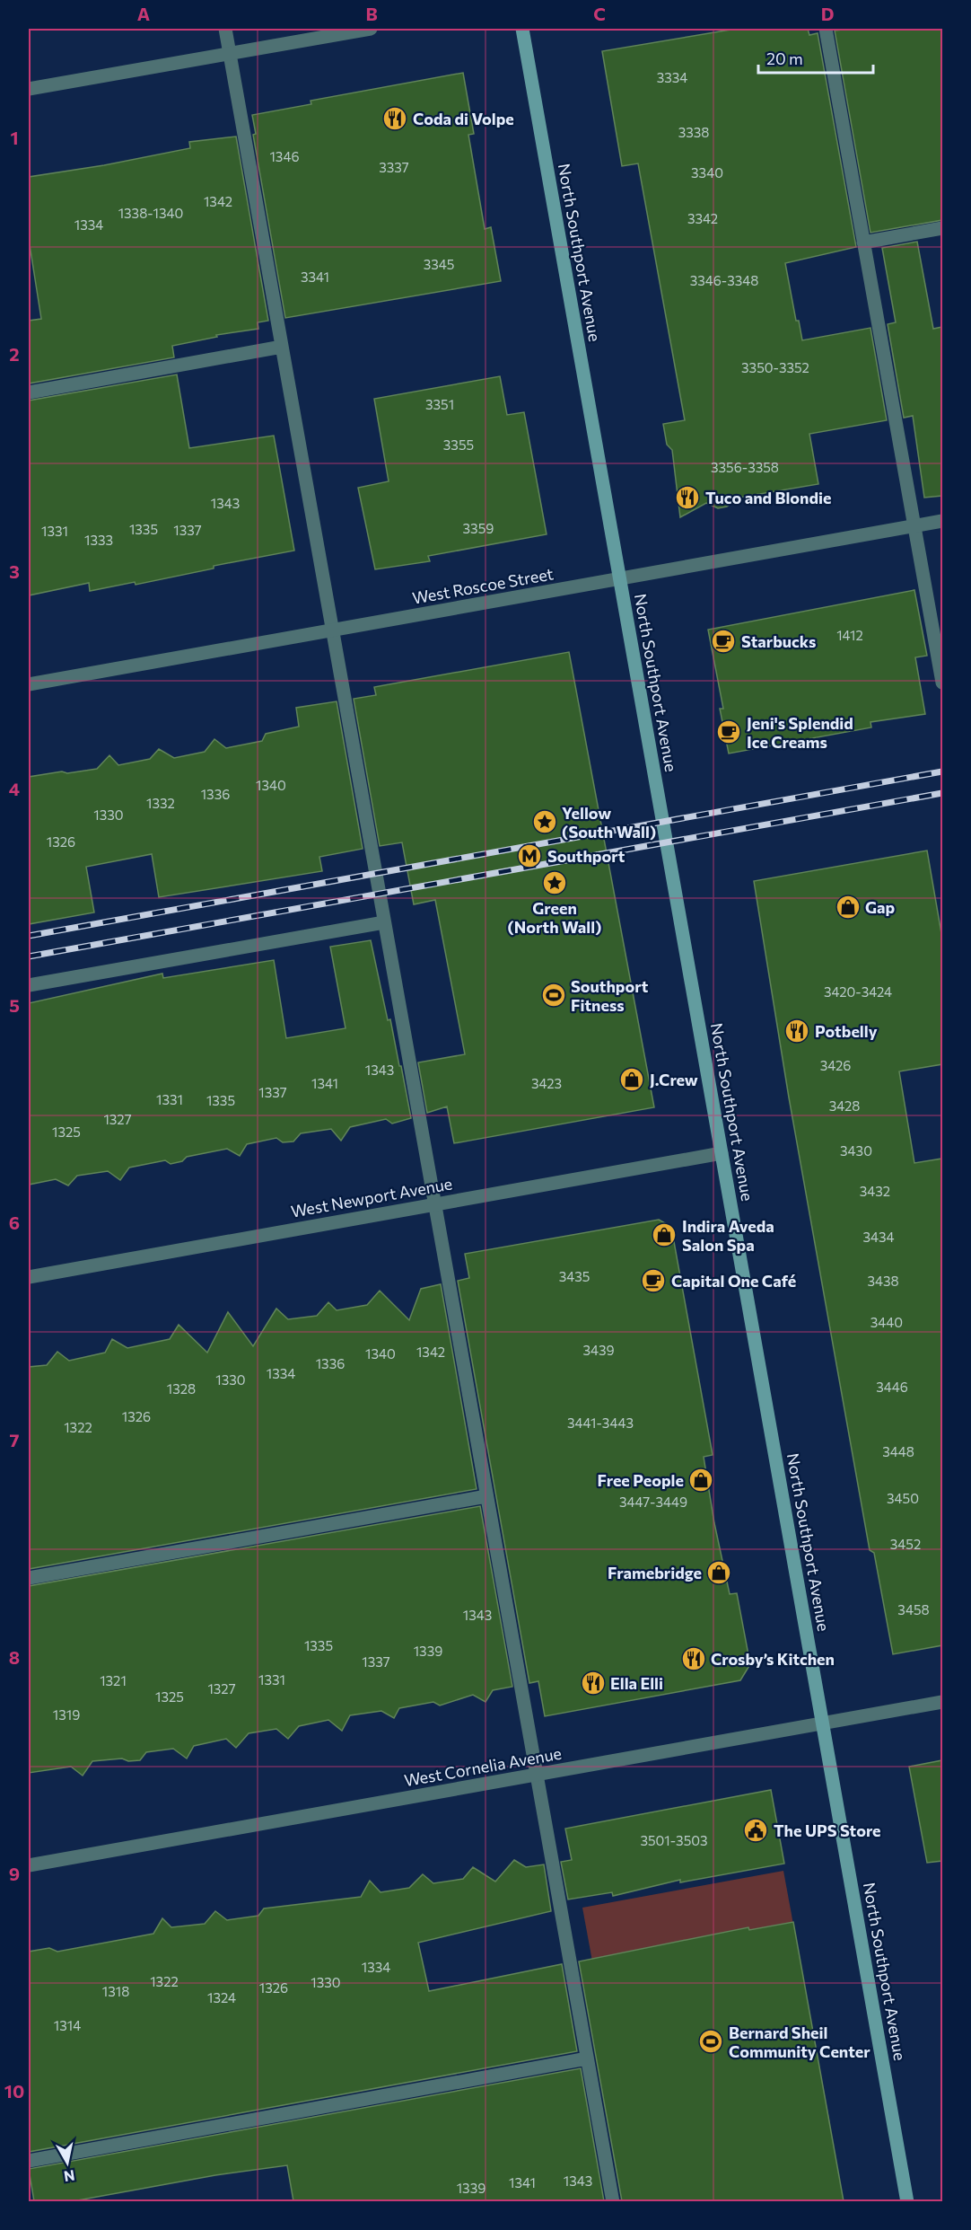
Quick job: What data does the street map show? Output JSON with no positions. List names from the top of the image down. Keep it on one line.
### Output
{"streets":{"street":["North Southport Avenue","West Roscoe Street","West Newport Avenue","West Cornelia Avenue"]},"crossings":[["North Southport Avenue","West Roscoe Street"],["North Southport Avenue","West Newport Avenue"],["North Southport Avenue","West Cornelia Avenue"]],"places":{"restaurant":["Coda di Volpe","Tuco and Blondie","Potbelly","Crosby’s Kitchen","Ella Elli"],"cafe":["Starbucks","Jeni's Splendid Ice Creams","Capital One Café"],"place":["Yellow (South Wall)","Green (North Wall)"],"metro station":["Southport"],"shop":["Gap","J.Crew","Indira Aveda Salon Spa","Free People","Framebridge"],"sports":["Southport Fitness","Bernard Sheil Community Center"],"public building":["The UPS Store"]},"house_numbers":["3334","3338","1346","3337","3340","1342","1338-1340","3342","1334","3345","3341","3346-3348","3350-3352","3351","3355","3356-3358","1343","3359","1335","1337","1331","1333","1412","1340","1336","1332","1330","1326","3420-3424","3426","1343","1341","3423","1337","1331","1335","3428","1327","1325","3430","3432","3434","3435","3438","3440","3439","1342","1340","1336","1334","1330","3446","1328","1326","3441-3443","1322","3448","3450","3447-3449","3452","3458","1343","1335","1339","1337","1331","1321","1327","1325","1319","3501-3503","1334","1322","1330","1326","1318","1324","1314","1343","1341","1339"],"scale_bar":"20 m","north":"bottom","grid":{"columns":["A","B","C","D"],"rows":["1","2","3","4","5","6","7","8","9","10"]}}
